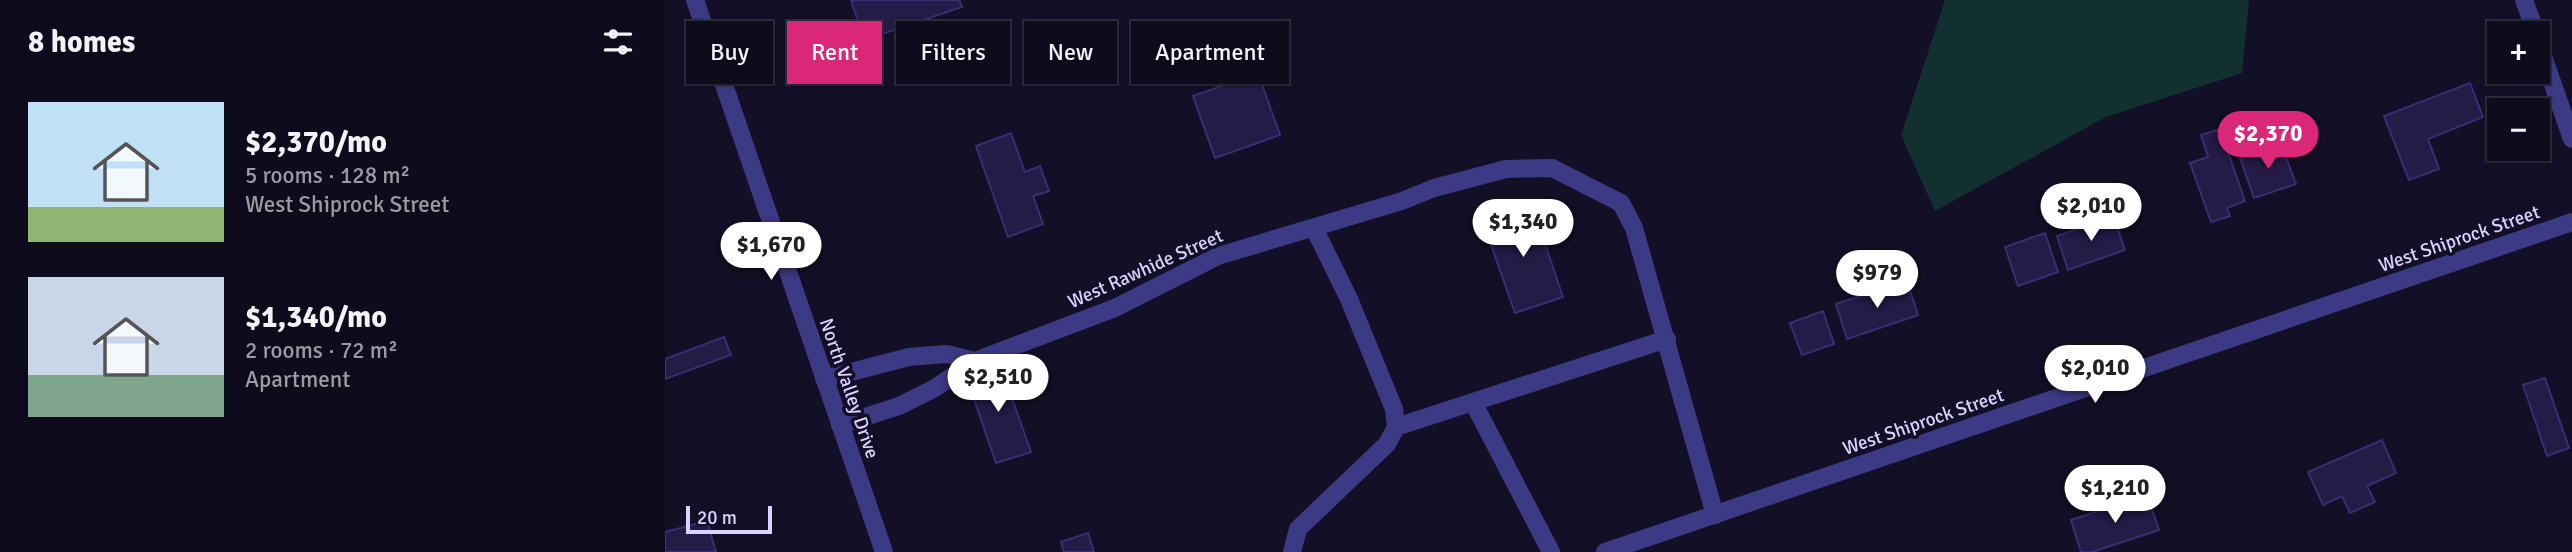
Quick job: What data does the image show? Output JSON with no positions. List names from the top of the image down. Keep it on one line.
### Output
{"streets":{"street":["West Shiprock Street","West Rawhide Street","North Valley Drive"]},"crossings":[["West Shiprock Street","West Rawhide Street"],["West Rawhide Street","North Valley Drive"]],"scale_bar":"20 m","page":{"heading":"8 homes","map_buttons":["+","−"],"chip":["Buy","Rent","Filters","New","Apartment"],"list":[{"name":"$2,370/mo","note":"5 rooms · 128 m² · West Shiprock Street"},{"name":"$1,340/mo","note":"2 rooms · 72 m² · Apartment"}],"price":["$2,370","$2,010","$1,340","$1,670","$979","$2,010","$2,510","$1,210"],"scale":"20 m"}}
